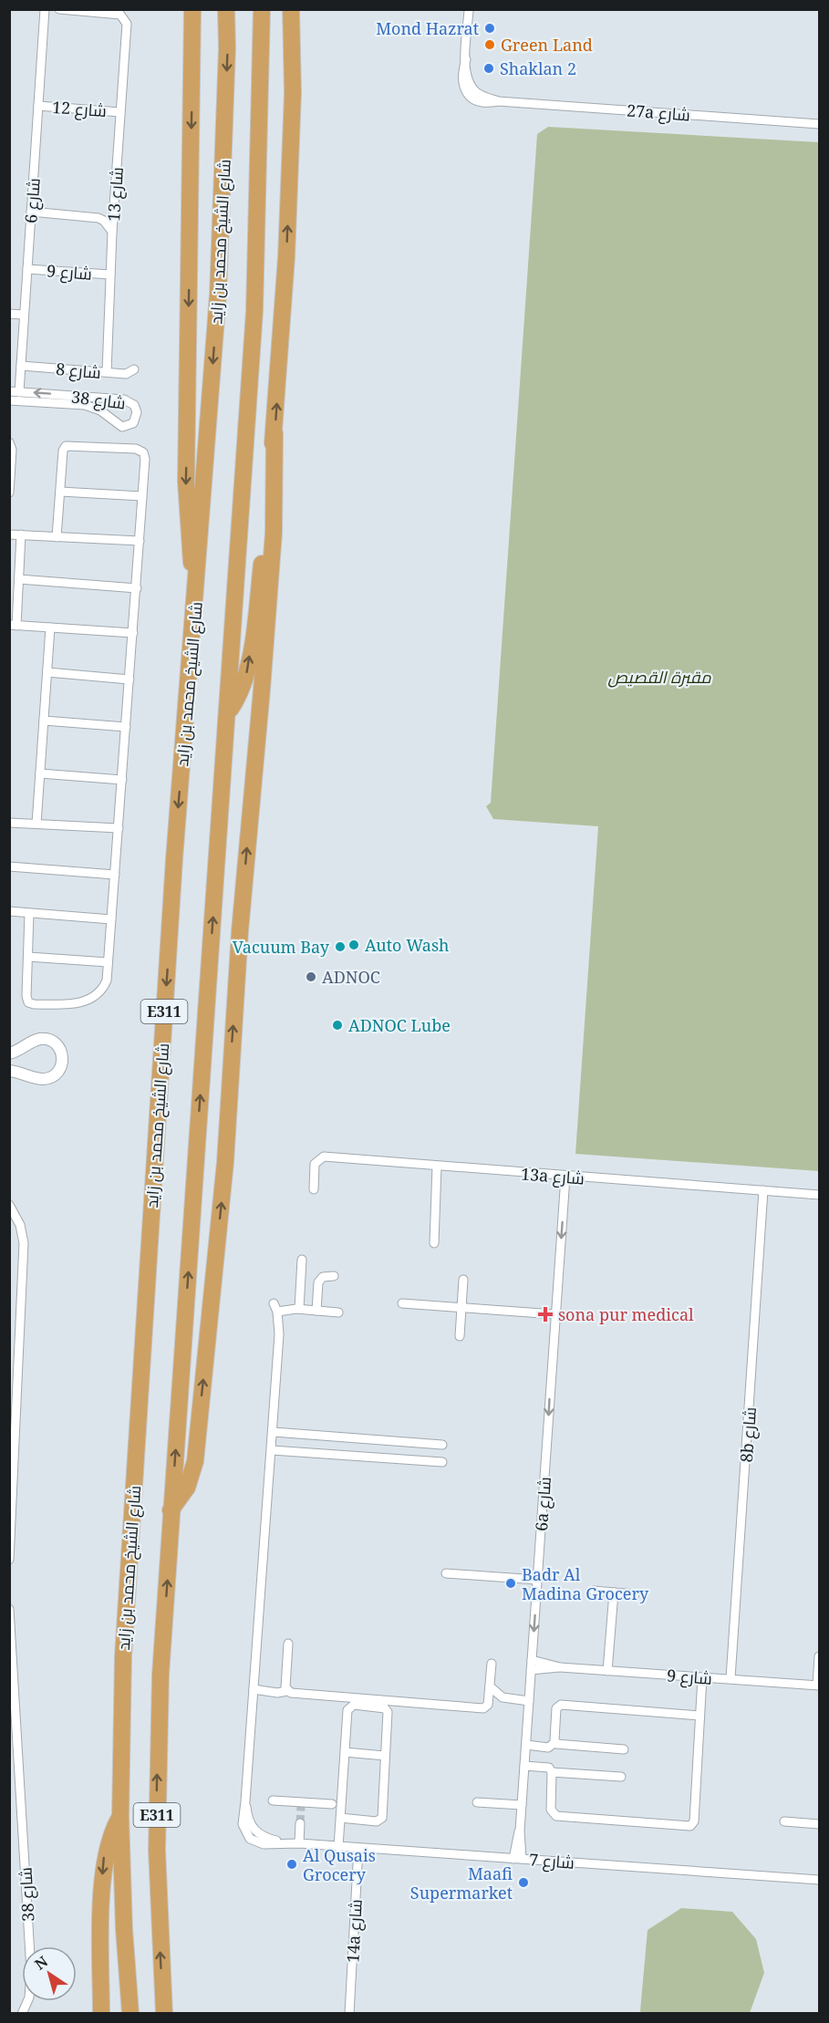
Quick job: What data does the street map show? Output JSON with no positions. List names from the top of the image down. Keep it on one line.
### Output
{"streets":{"highway":["شارع الشيخ محمد بن زايد","E311"],"street":["شارع 12","27a شارع","شارع 13","شارع 6","شارع 9","شارع 8","شارع 38","13a شارع","8b شارع","6a شارع","شارع 7","14a شارع"]},"crossings":[["شارع 12","شارع 13"],["شارع 12","شارع 6"],["شارع 13","شارع 9"],["شارع 13","شارع 8"],["شارع 6","شارع 9"],["شارع 6","شارع 8"],["شارع 6","شارع 38"],["شارع 9","8b شارع"],["شارع 9","6a شارع"],["13a شارع","8b شارع"],["13a شارع","6a شارع"],["6a شارع","شارع 7"],["شارع 7","14a شارع"]],"one_way":["6a شارع"],"parks":["مقبرة القصيص"],"places":{"other":["Mond Hazrat","Green Land","Shaklan 2","Auto Wash","Vacuum Bay","ADNOC","ADNOC Lube","Badr Al Madina Grocery","Al Qusais Grocery","Maafi Supermarket"],"health":["sona pur medical"]},"north":"top left"}
